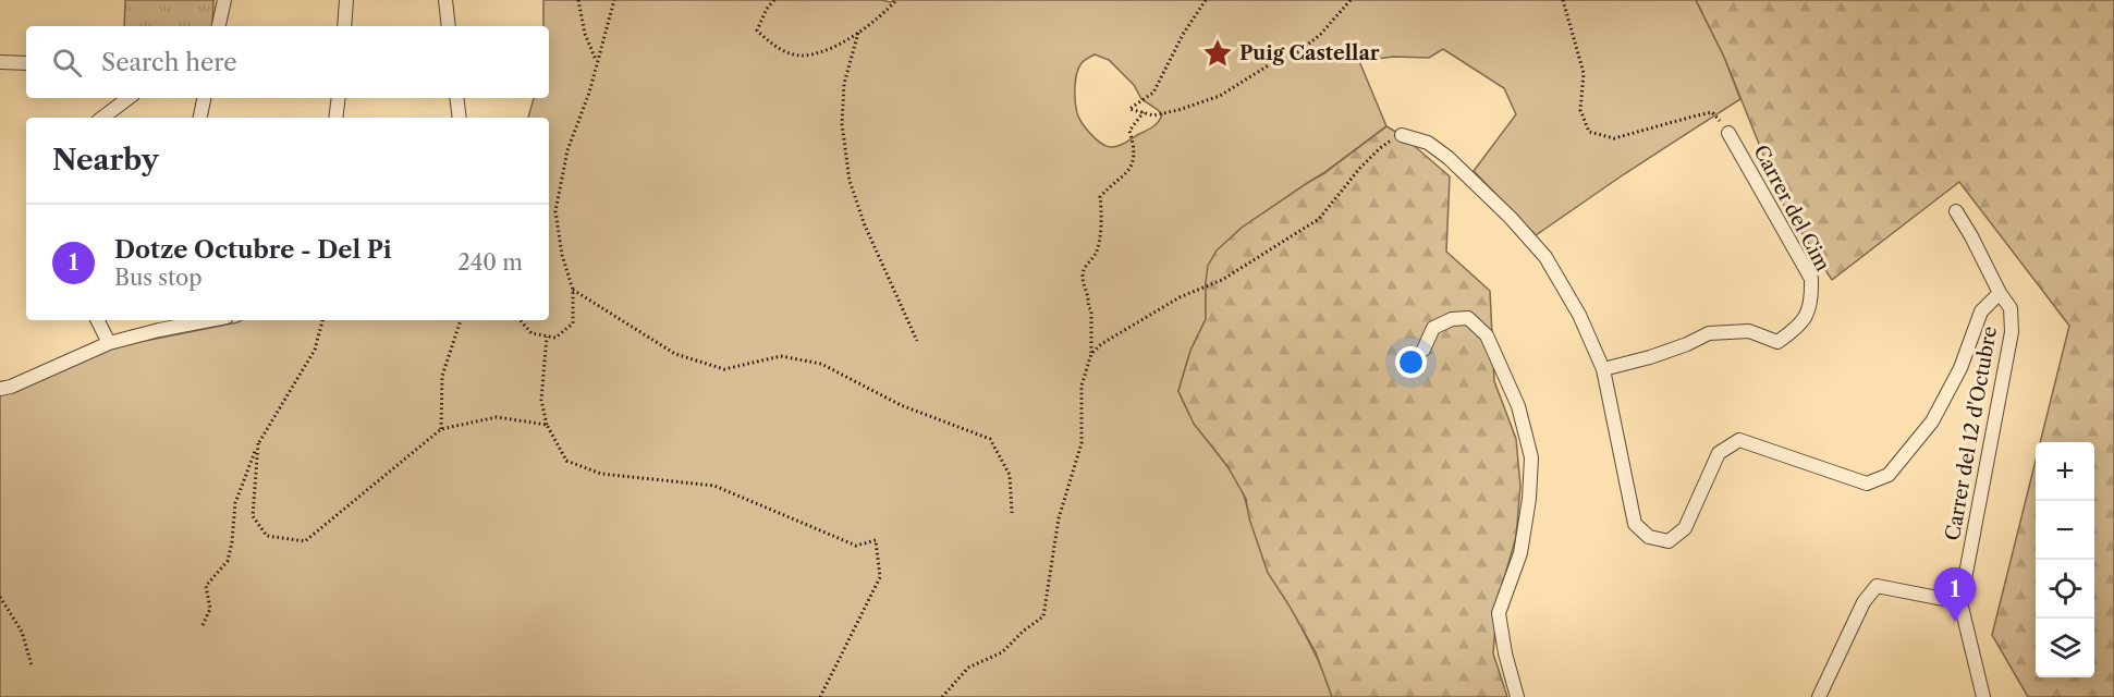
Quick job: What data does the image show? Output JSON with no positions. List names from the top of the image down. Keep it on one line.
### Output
{"streets":{"street":["Carrer del Cim","Carrer del 12 d'Octubre"]},"places":{"place":["Puig Castellar"]},"page":{"search":"Search here","heading":"Nearby","list":[{"mark":"1","name":"Dotze Octubre - Del Pi","note":"Bus stop","value":"240 m"}],"map_buttons":["+","−"],"pins":"1"}}
